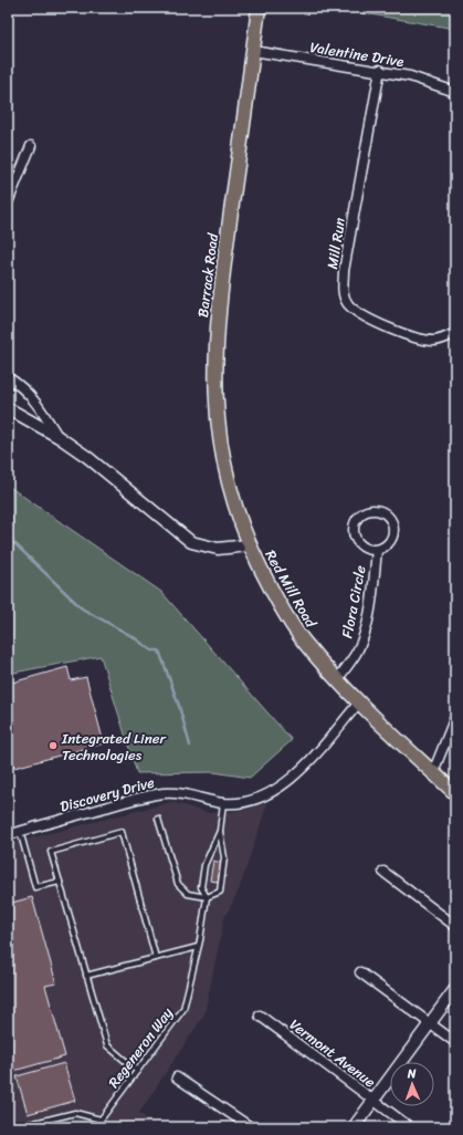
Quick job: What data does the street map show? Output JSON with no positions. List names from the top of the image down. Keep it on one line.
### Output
{"streets":{"main road":["Barrack Road","Red Mill Road"],"street":["Valentine Drive","Mill Run","Flora Circle","Discovery Drive","Vermont Avenue"],"lane":["Regeneron Way"]},"crossings":[["Valentine Drive","Mill Run"],["Valentine Drive","Barrack Road"],["Barrack Road","Red Mill Road"],["Red Mill Road","Flora Circle"],["Red Mill Road","Discovery Drive"],["Discovery Drive","Regeneron Way"]],"places":["Integrated Liner Technologies"],"north":"top"}
